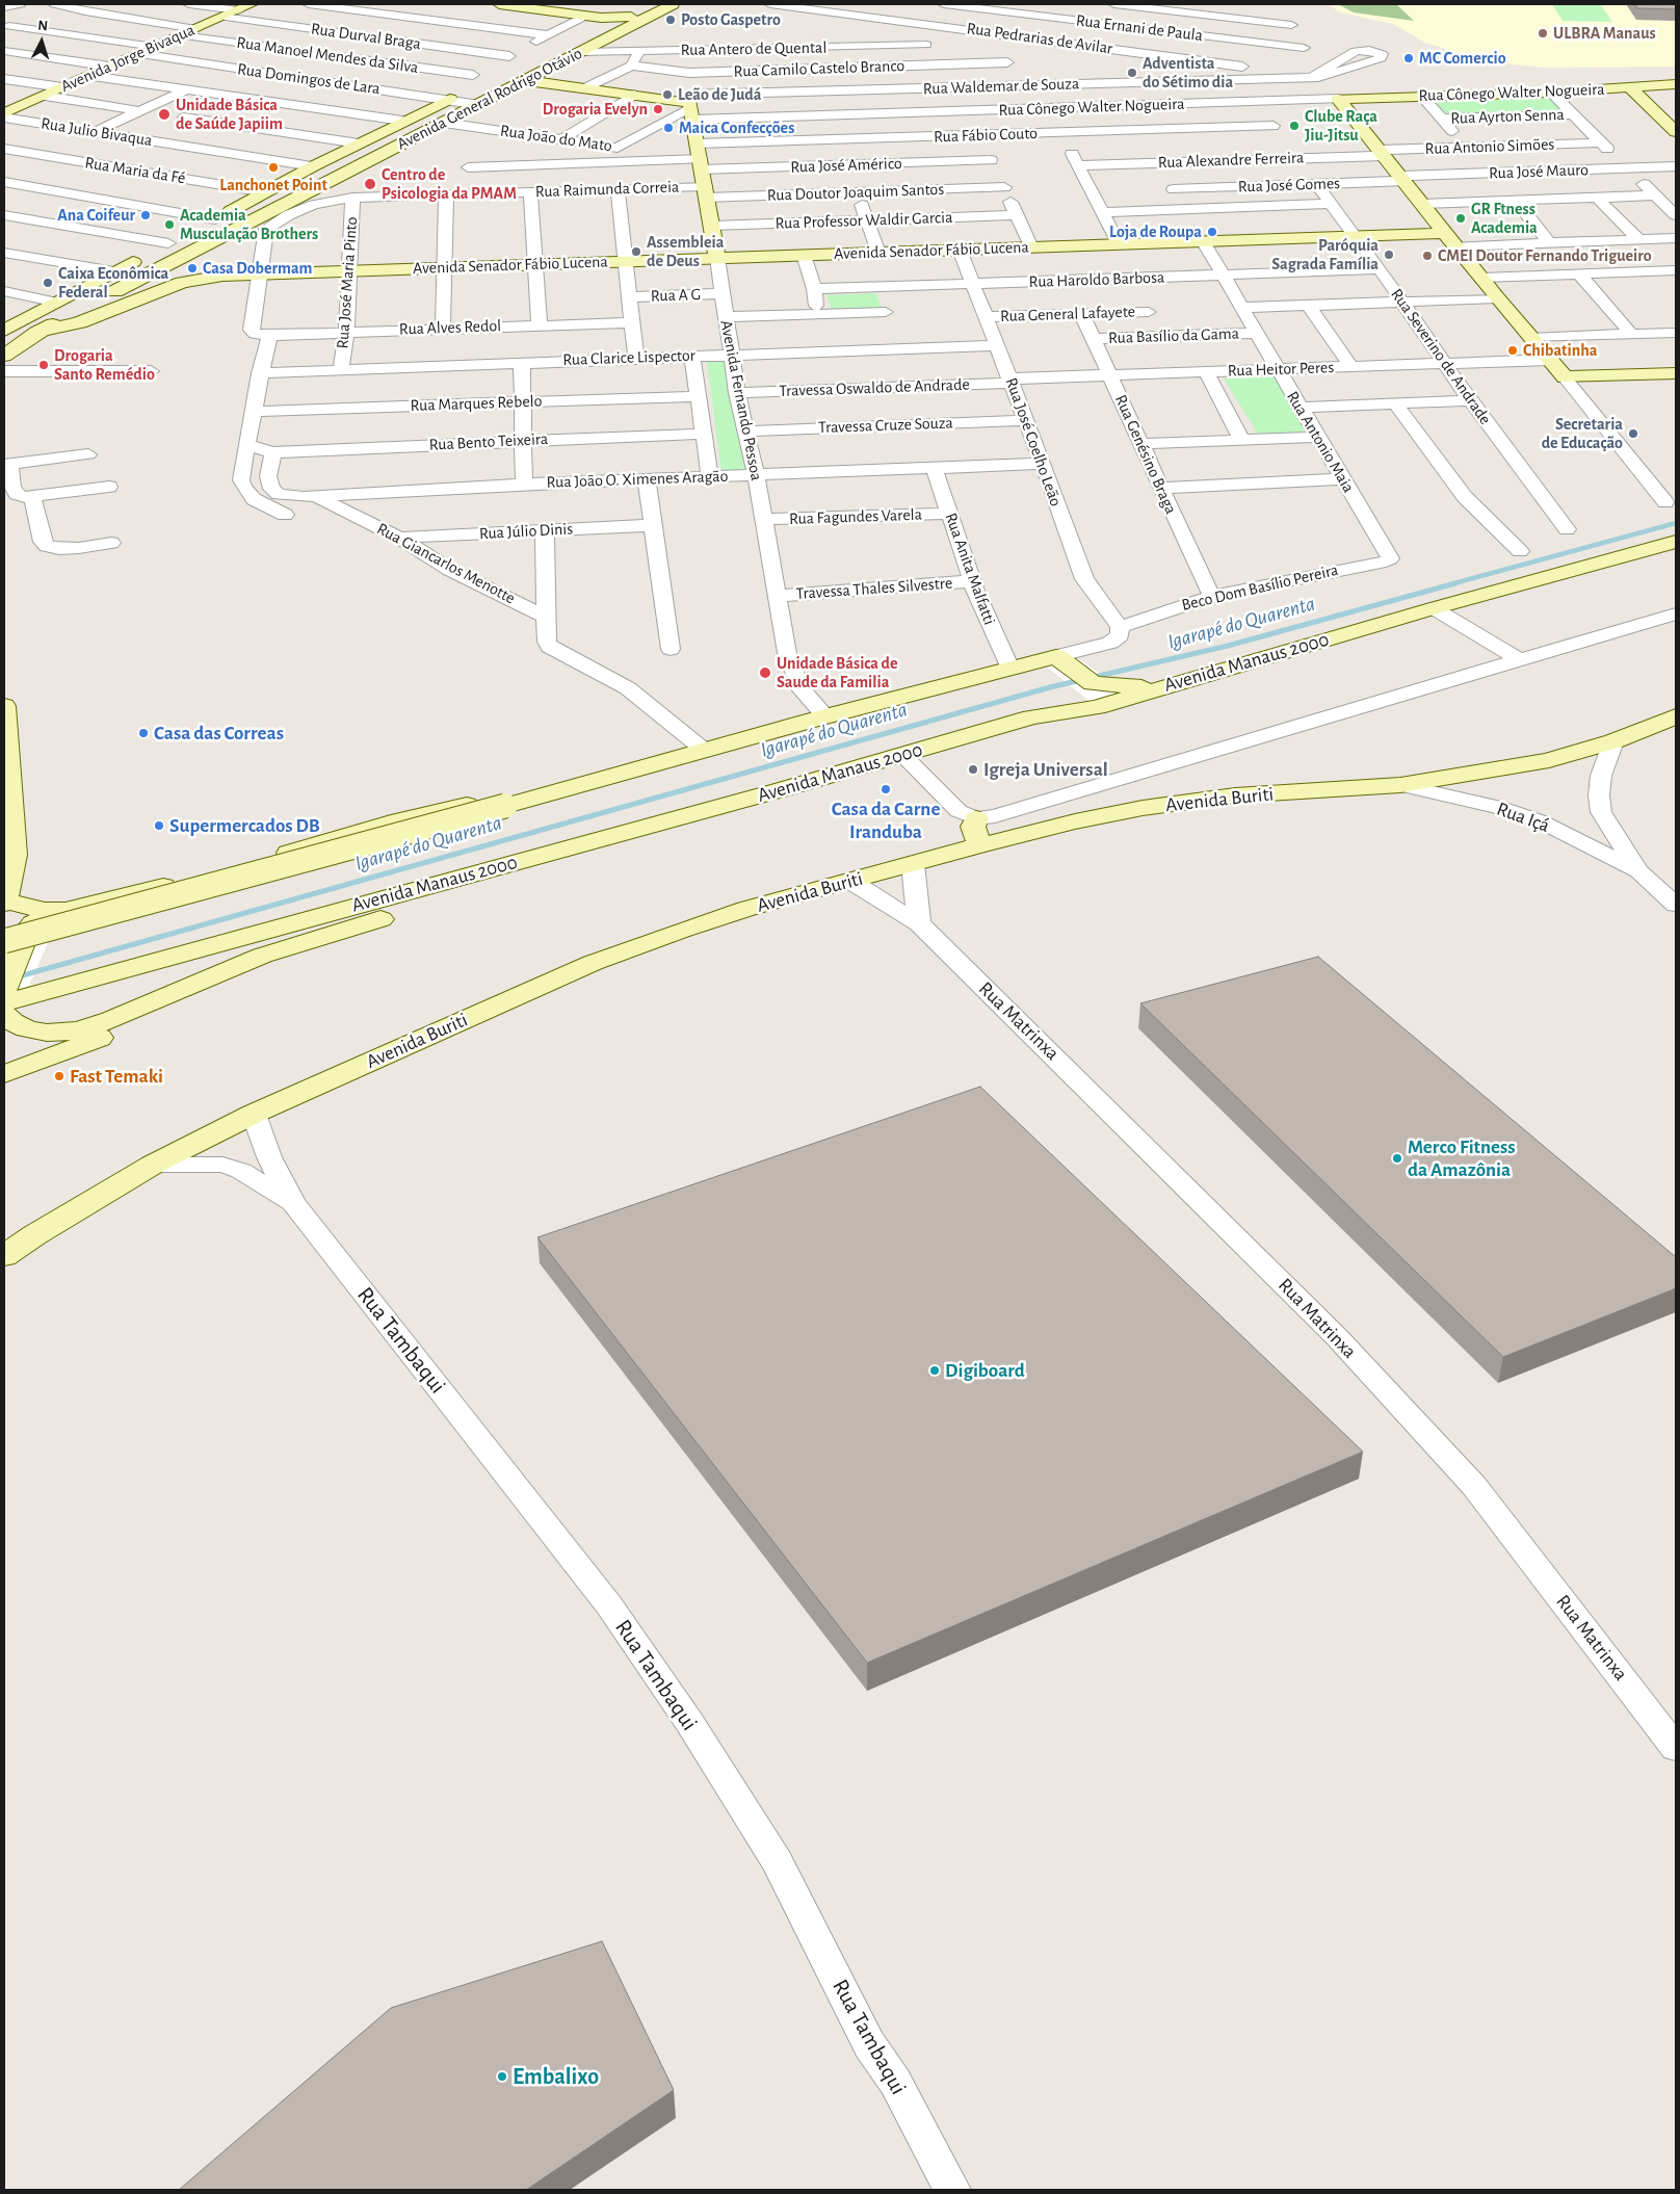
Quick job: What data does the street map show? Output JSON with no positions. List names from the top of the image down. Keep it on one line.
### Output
{"streets":{"street":["Rua Ernani de Paula","Rua Durval Braga","Rua Pedrarias de Avilar","Rua Antero de Quental","Rua Manoel Mendes da Silva","Avenida Jorge Bivaqua","Rua Camilo Castelo Branco","Rua Domingos de Lara","Rua Waldemar de Souza","Rua Cônego Walter Nogueira","Avenida General Rodrigo Otávio","Rua Ayrton Senna","Rua Julio Bivaqua","Rua Fábio Couto","Rua João do Mato","Rua Antonio Simões","Rua Alexandre Ferreira","Rua José Américo","Rua Maria da Fé","Rua José Mauro","Rua José Gomes","Rua Raimunda Correia","Rua Doutor Joaquim Santos","Rua Professor Waldir Garcia","Avenida Senador Fábio Lucena","Rua Haroldo Barbosa","Rua José Maria Pinto","Rua A G","Rua General Lafayete","Rua Alves Redol","Rua Basílio da Gama","Rua Severino de Andrade","Rua Clarice Lispector","Rua Heitor Peres","Travessa Oswaldo de Andrade","Avenida Fernando Pessoa","Rua Marques Rebelo","Travessa Cruze Souza","Rua Bento Teixeira","Rua José Coelho Leão","Rua Antonio Maia","Rua Genésino Braga","Rua João O. Ximenes Aragão","Rua Fagundes Varela","Rua Júlio Dinis","Rua Giancarlos Menotte","Rua Anita Malfatti","Beco Dom Basílio Pereira","Travessa Thales Silvestre","Avenida Manaus 2000","Avenida Buriti","Rua Içá","Rua Matrinxa","Rua Tambaqui"]},"crossings":[["Rua Durval Braga","Avenida Jorge Bivaqua"],["Rua Durval Braga","Avenida General Rodrigo Otávio"],["Rua Pedrarias de Avilar","Rua Waldemar de Souza"],["Rua Antero de Quental","Avenida General Rodrigo Otávio"],["Rua Manoel Mendes da Silva","Avenida Jorge Bivaqua"],["Rua Manoel Mendes da Silva","Avenida General Rodrigo Otávio"],["Avenida Jorge Bivaqua","Rua Domingos de Lara"],["Avenida Jorge Bivaqua","Rua Julio Bivaqua"],["Rua Camilo Castelo Branco","Avenida Fernando Pessoa"],["Rua Domingos de Lara","Avenida General Rodrigo Otávio"],["Rua Waldemar de Souza","Rua Cônego Walter Nogueira"],["Rua Waldemar de Souza","Rua João do Mato"],["Rua Waldemar de Souza","Avenida Fernando Pessoa"],["Rua Cônego Walter Nogueira","Rua João do Mato"],["Rua Cônego Walter Nogueira","Avenida Fernando Pessoa"],["Avenida General Rodrigo Otávio","Rua Julio Bivaqua"],["Avenida General Rodrigo Otávio","Rua João do Mato"],["Avenida General Rodrigo Otávio","Rua Maria da Fé"],["Avenida General Rodrigo Otávio","Avenida Senador Fábio Lucena"],["Rua Fábio Couto","Rua José Américo"],["Rua Fábio Couto","Avenida Fernando Pessoa"],["Rua João do Mato","Avenida Fernando Pessoa"],["Rua Antonio Simões","Rua Alexandre Ferreira"],["Rua José Américo","Avenida Fernando Pessoa"],["Rua José Mauro","Rua José Gomes"],["Rua José Gomes","Rua Severino de Andrade"],["Rua Raimunda Correia","Rua Doutor Joaquim Santos"],["Rua Raimunda Correia","Avenida Senador Fábio Lucena"],["Rua Raimunda Correia","Rua José Maria Pinto"],["Rua Raimunda Correia","Avenida Fernando Pessoa"],["Rua Doutor Joaquim Santos","Avenida Fernando Pessoa"],["Rua Professor Waldir Garcia","Avenida Fernando Pessoa"],["Avenida Senador Fábio Lucena","Rua José Maria Pinto"],["Avenida Senador Fábio Lucena","Rua Severino de Andrade"],["Avenida Senador Fábio Lucena","Avenida Fernando Pessoa"],["Avenida Senador Fábio Lucena","Rua José Coelho Leão"],["Avenida Senador Fábio Lucena","Rua Antonio Maia"],["Rua Haroldo Barbosa","Rua Severino de Andrade"],["Rua Haroldo Barbosa","Rua José Coelho Leão"],["Rua Haroldo Barbosa","Rua Antonio Maia"],["Rua José Maria Pinto","Rua Alves Redol"],["Rua José Maria Pinto","Rua Clarice Lispector"],["Rua A G","Avenida Fernando Pessoa"],["Rua General Lafayete","Rua José Coelho Leão"],["Rua General Lafayete","Rua Genésino Braga"],["Rua Basílio da Gama","Rua Antonio Maia"],["Rua Basílio da Gama","Rua Genésino Braga"],["Rua Severino de Andrade","Rua Heitor Peres"],["Rua Clarice Lispector","Avenida Fernando Pessoa"],["Rua Clarice Lispector","Rua José Coelho Leão"],["Rua Heitor Peres","Travessa Oswaldo de Andrade"],["Rua Heitor Peres","Rua José Coelho Leão"],["Rua Heitor Peres","Rua Antonio Maia"],["Rua Heitor Peres","Rua Genésino Braga"],["Travessa Oswaldo de Andrade","Avenida Fernando Pessoa"],["Travessa Oswaldo de Andrade","Rua José Coelho Leão"],["Avenida Fernando Pessoa","Travessa Cruze Souza"],["Avenida Fernando Pessoa","Rua João O. Ximenes Aragão"],["Avenida Fernando Pessoa","Rua Fagundes Varela"],["Avenida Fernando Pessoa","Travessa Thales Silvestre"],["Travessa Cruze Souza","Rua José Coelho Leão"],["Rua Bento Teixeira","Rua João O. Ximenes Aragão"],["Rua José Coelho Leão","Rua João O. Ximenes Aragão"],["Rua José Coelho Leão","Beco Dom Basílio Pereira"],["Rua Antonio Maia","Beco Dom Basílio Pereira"],["Rua Genésino Braga","Beco Dom Basílio Pereira"],["Rua João O. Ximenes Aragão","Rua Giancarlos Menotte"],["Rua João O. Ximenes Aragão","Rua Anita Malfatti"],["Rua Fagundes Varela","Rua Anita Malfatti"],["Rua Júlio Dinis","Rua Giancarlos Menotte"],["Rua Anita Malfatti","Travessa Thales Silvestre"],["Avenida Buriti","Rua Içá"],["Avenida Buriti","Rua Matrinxa"],["Avenida Buriti","Rua Tambaqui"]],"water":["Igarapé do Quarenta"],"places":["Posto Gaspetro","ULBRA Manaus","MC Comercio","Adventista do Sétimo dia","Leão de Judá","Drogaria Evelyn","Unidade Básica de Saúde Japiim","Clube Raça Jiu-Jitsu","Maica Confecções","Lanchonet Point","Centro de Psicologia da PMAM","Ana Coifeur","GR Ftness Academia","Academia Musculação Brothers","Loja de Roupa","Assembleia de Deus","Paróquia Sagrada Família","CMEI Doutor Fernando Trigueiro","Casa Dobermam","Caixa Econômica Federal","Chibatinha","Drogaria Santo Remédio","Secretaria de Educação","Unidade Básica de Saude da Familia","Casa das Correas","Igreja Universal","Casa da Carne Iranduba","Supermercados DB","Fast Temaki","Merco Fitness da Amazônia","Digiboard","Embalixo"],"north":"top"}
